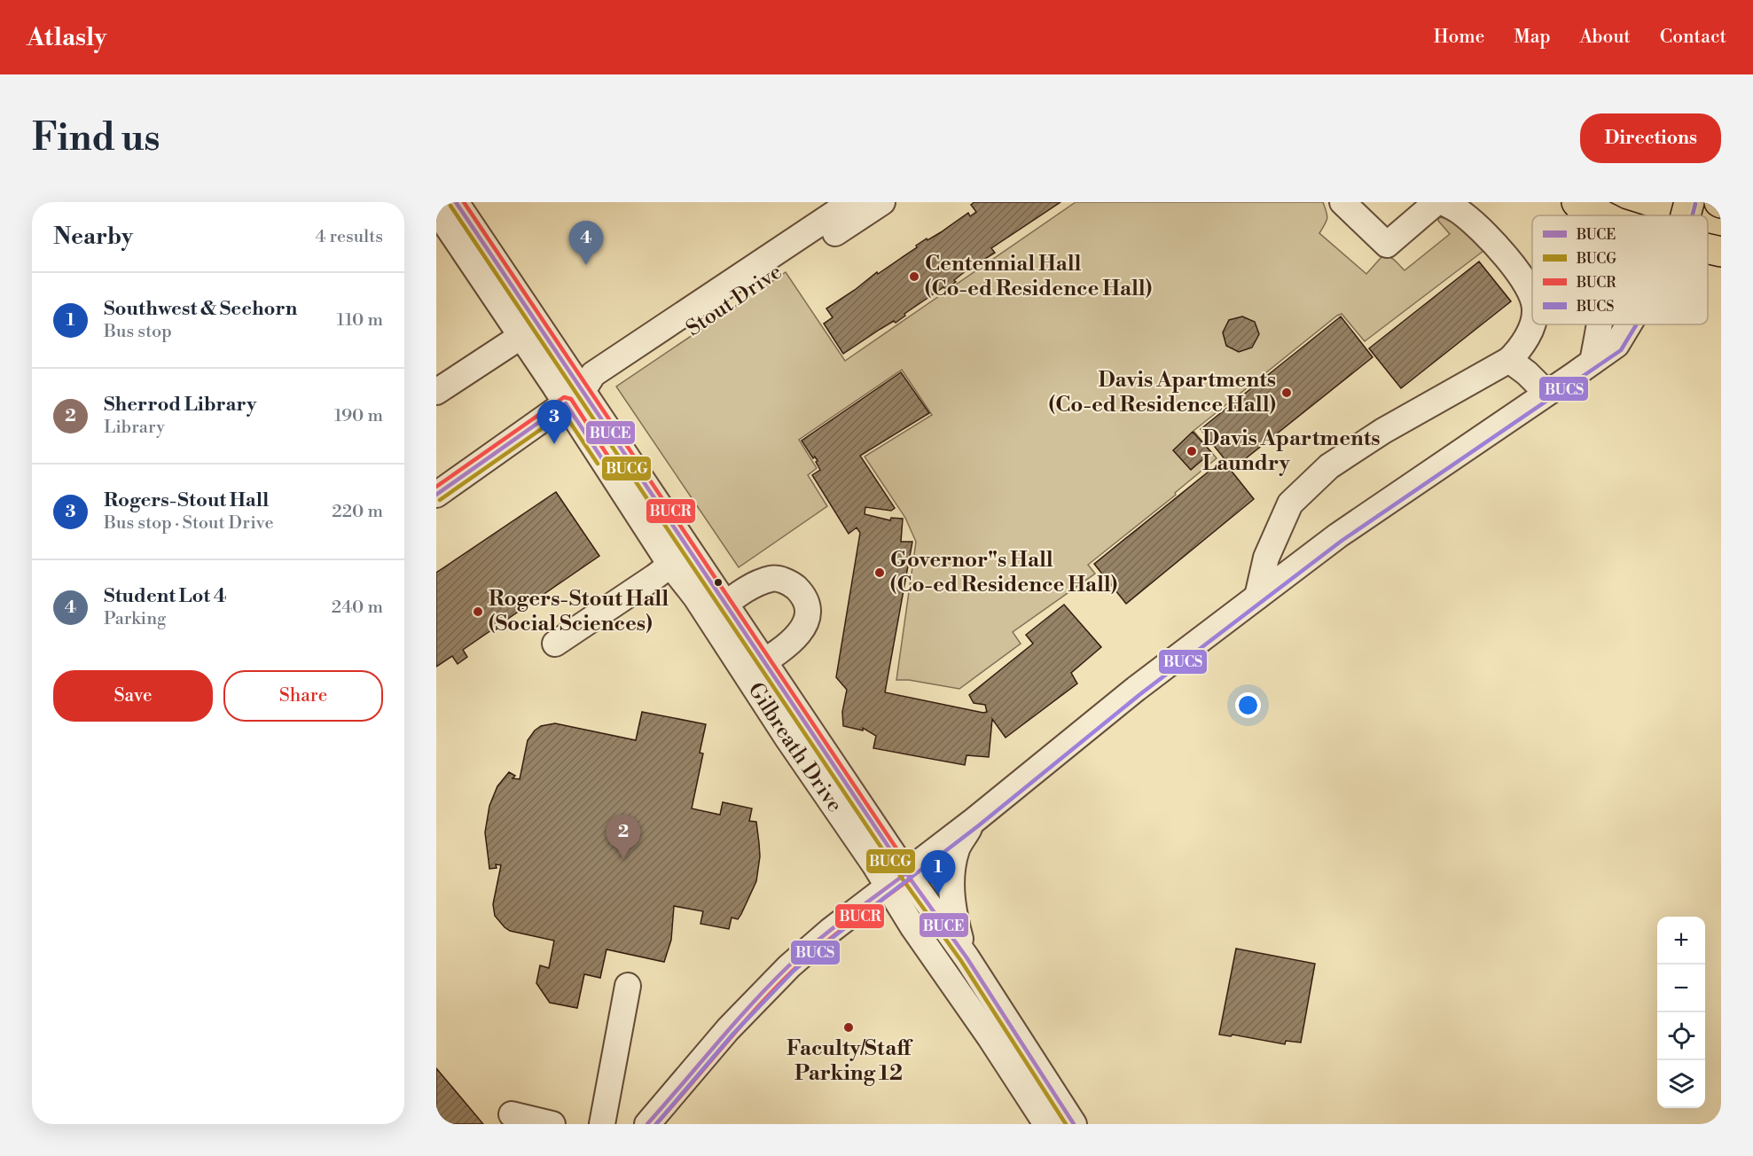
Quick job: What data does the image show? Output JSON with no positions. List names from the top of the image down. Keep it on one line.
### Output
{"streets":{"street":["Stout Drive","Gilbreath Drive"]},"crossings":[["Stout Drive","Gilbreath Drive"]],"places":["Centennial Hall (Co-ed Residence Hall)","Davis Apartments (Co-ed Residence Hall)","Davis Apartments Laundry","Governor\"s Hall (Co-ed Residence Hall)","Rogers-Stout Hall (Social Sciences)","Faculty/Staff Parking 12"],"lines":["transit line BUCE","transit line BUCR","transit line BUCS","transit line BUCG"],"legend":["BUCE","BUCG","BUCR","BUCS"],"page":{"header":"Atlasly","nav":["Home","Map","About","Contact"],"buttons":["Directions",["Save","Share"]],"title":"Find us","heading":["Nearby","4 results"],"pins":["4","3","2","1"],"list":[{"mark":"1","name":"Southwest & Seehorn","note":"Bus stop","value":"110 m"},{"mark":"2","name":"Sherrod Library","note":"Library","value":"190 m"},{"mark":"3","name":"Rogers-Stout Hall","note":"Bus stop · Stout Drive","value":"220 m"},{"mark":"4","name":"Student Lot 4","note":"Parking","value":"240 m"}],"map_buttons":["+","−"]}}
